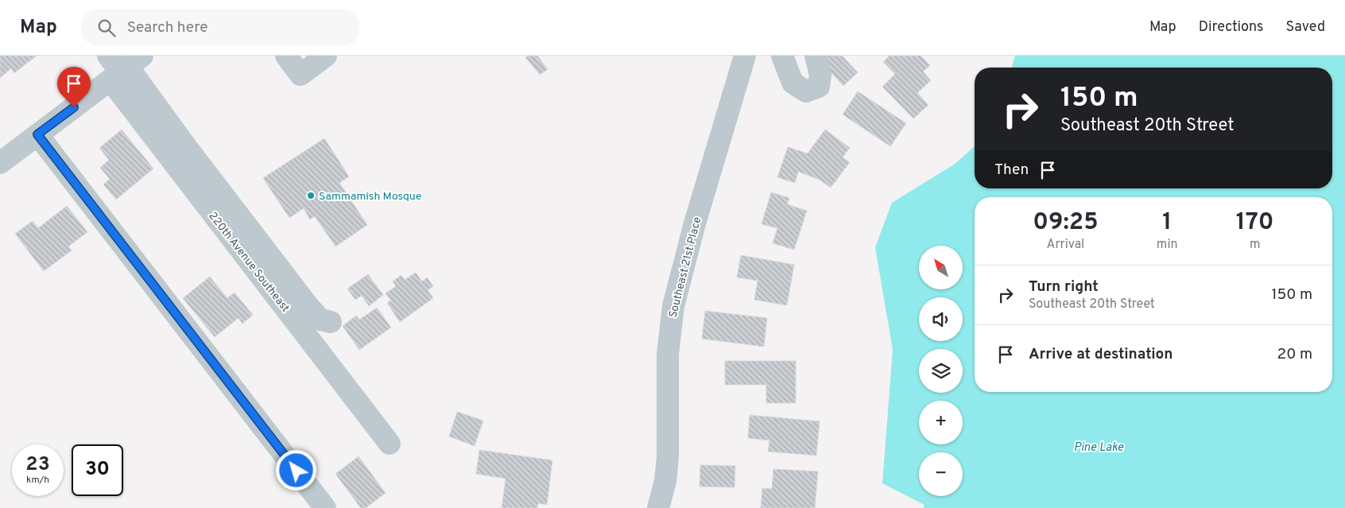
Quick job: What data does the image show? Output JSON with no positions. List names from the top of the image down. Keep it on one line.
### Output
{"streets":{"street":["220th Avenue Southeast","Southeast 21st Place"]},"water":["Pine Lake"],"places":["Sammamish Mosque"],"north":"top left","page":{"header":"Map","search":"Search here","nav":["Map","Directions","Saved"],"turn":["150 m","Southeast 20th Street"],"then":"Then","eta":["09:25","Arrival","1","min","170","m"],"map_buttons":["+","−"],"list":[{"name":"Turn right","note":"Southeast 20th Street","value":"150 m"},{"name":"Arrive at destination","value":"20 m"}],"speed":"23 km/h","limit":"30"}}
